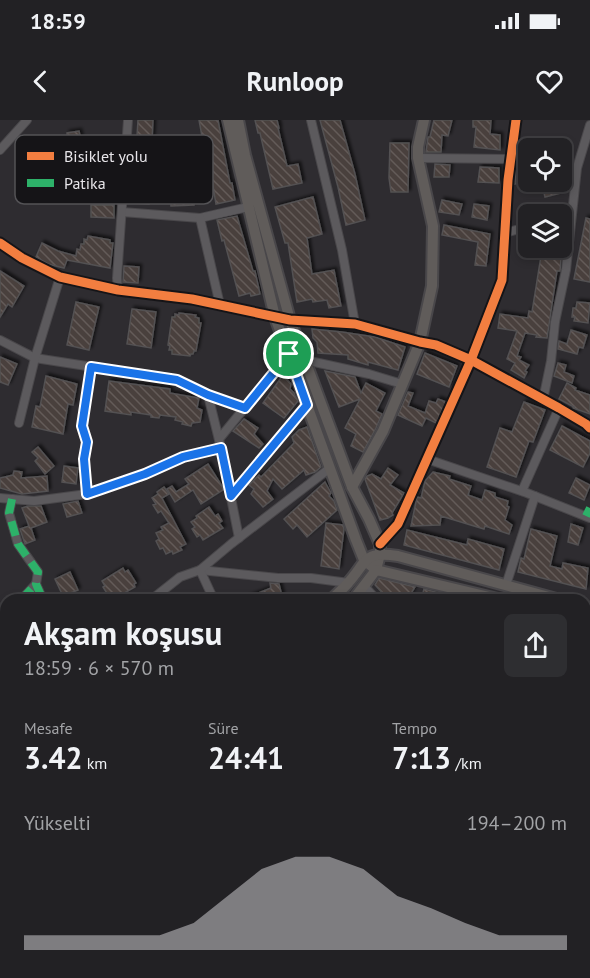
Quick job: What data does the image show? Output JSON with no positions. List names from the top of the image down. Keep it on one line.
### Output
{"legend":["Bisiklet yolu","Patika"],"page":{"status":"18:59","header":"Runloop","heading":["Akşam koşusu","18:59 · 6 × 570 m"],"stats":[["Mesafe","3.42 km"],["Süre","24:41"],["Tempo","7:13 /km"]],"chart":["Yükselti","194–200 m"]}}
